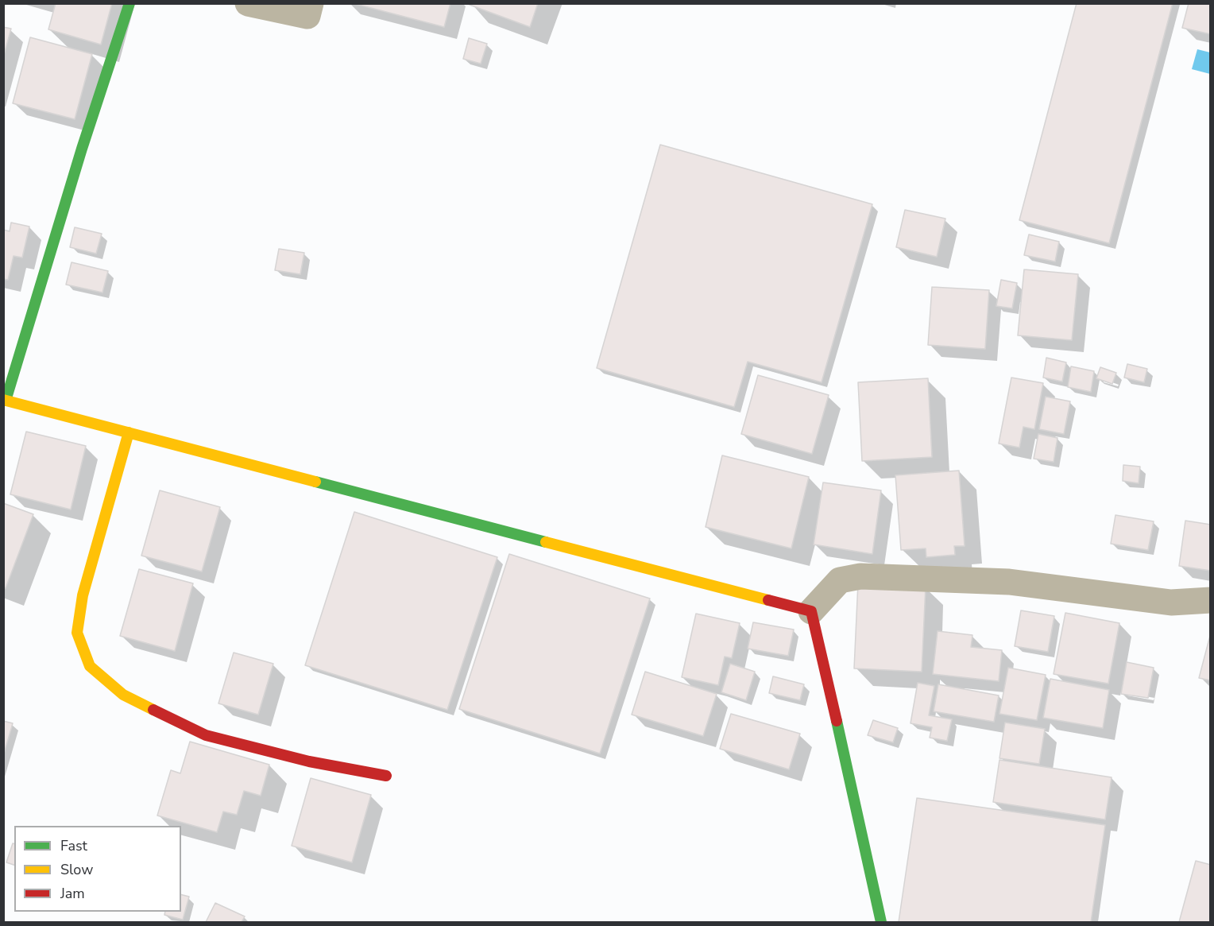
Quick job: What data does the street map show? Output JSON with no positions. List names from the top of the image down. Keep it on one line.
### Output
{"legend":["Fast","Slow","Jam"]}
